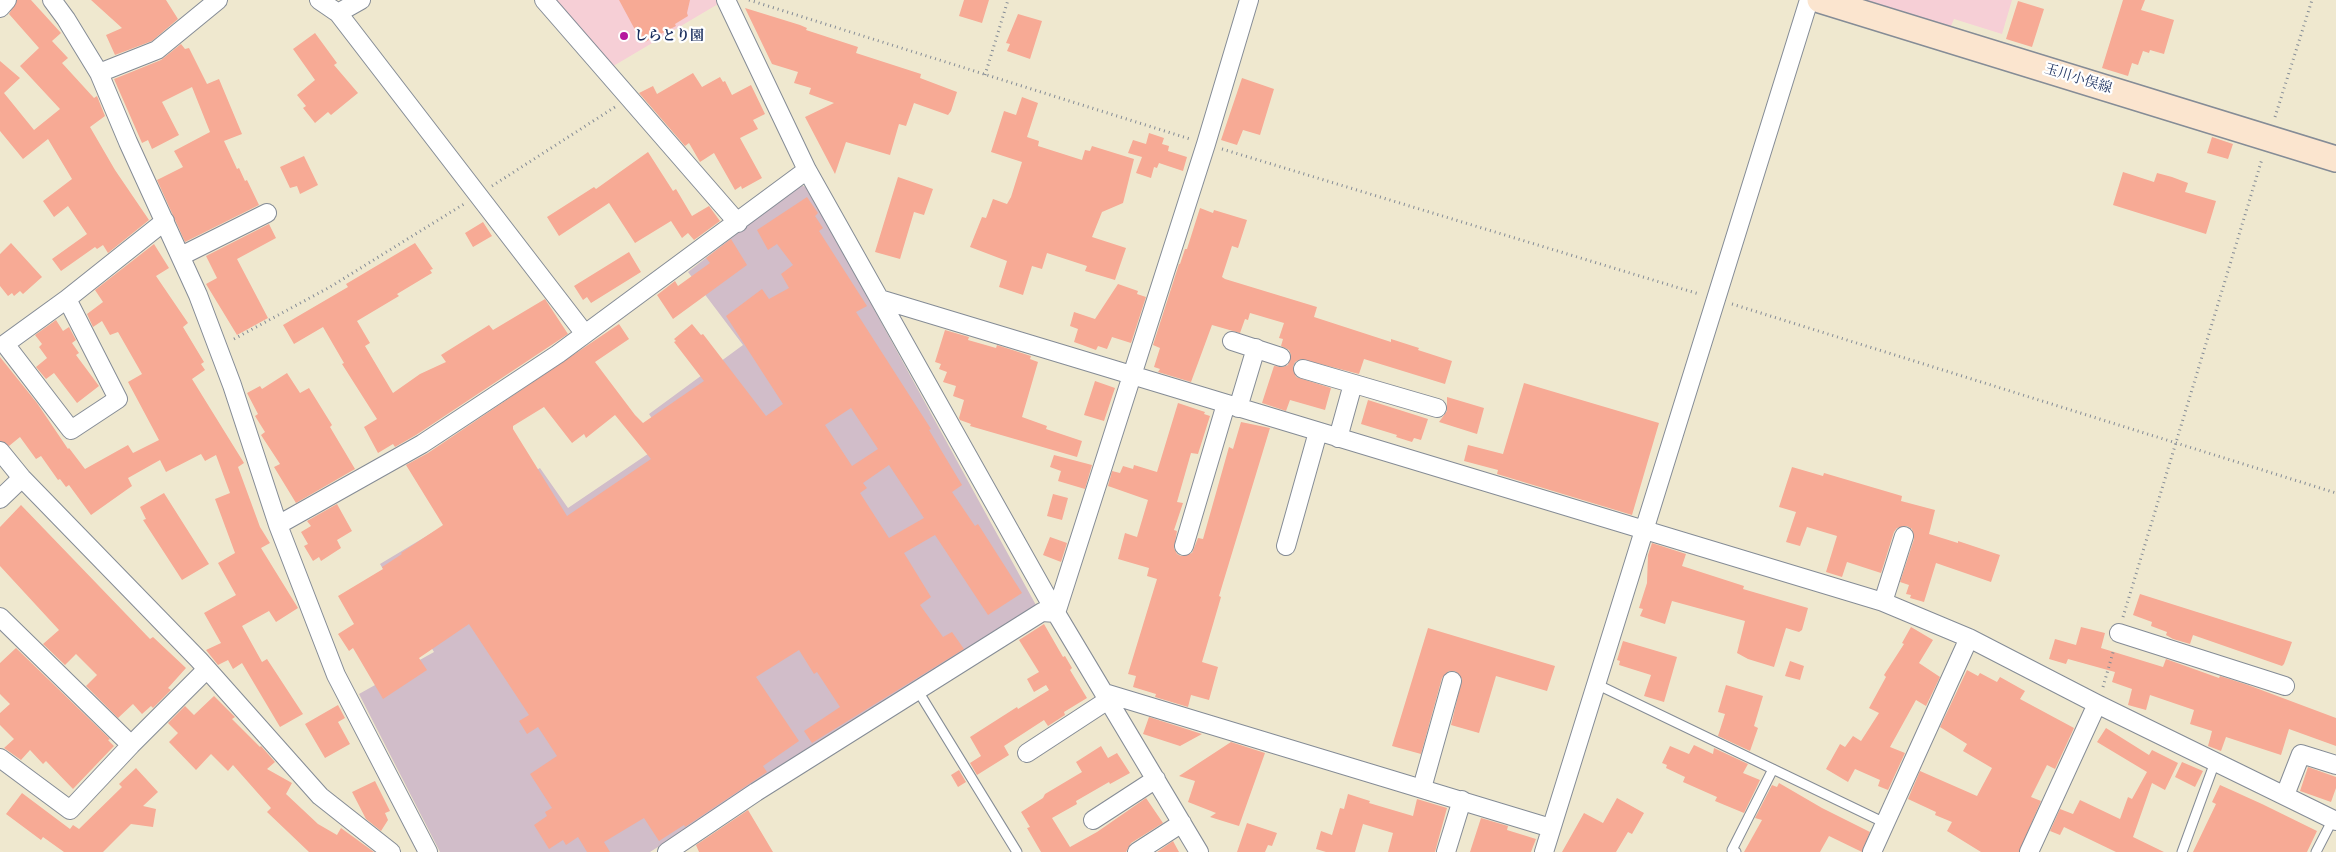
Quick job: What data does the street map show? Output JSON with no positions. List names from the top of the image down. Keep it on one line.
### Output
{"streets":{"main road":["玉川小俣線"]},"places":["しらとり園"]}
